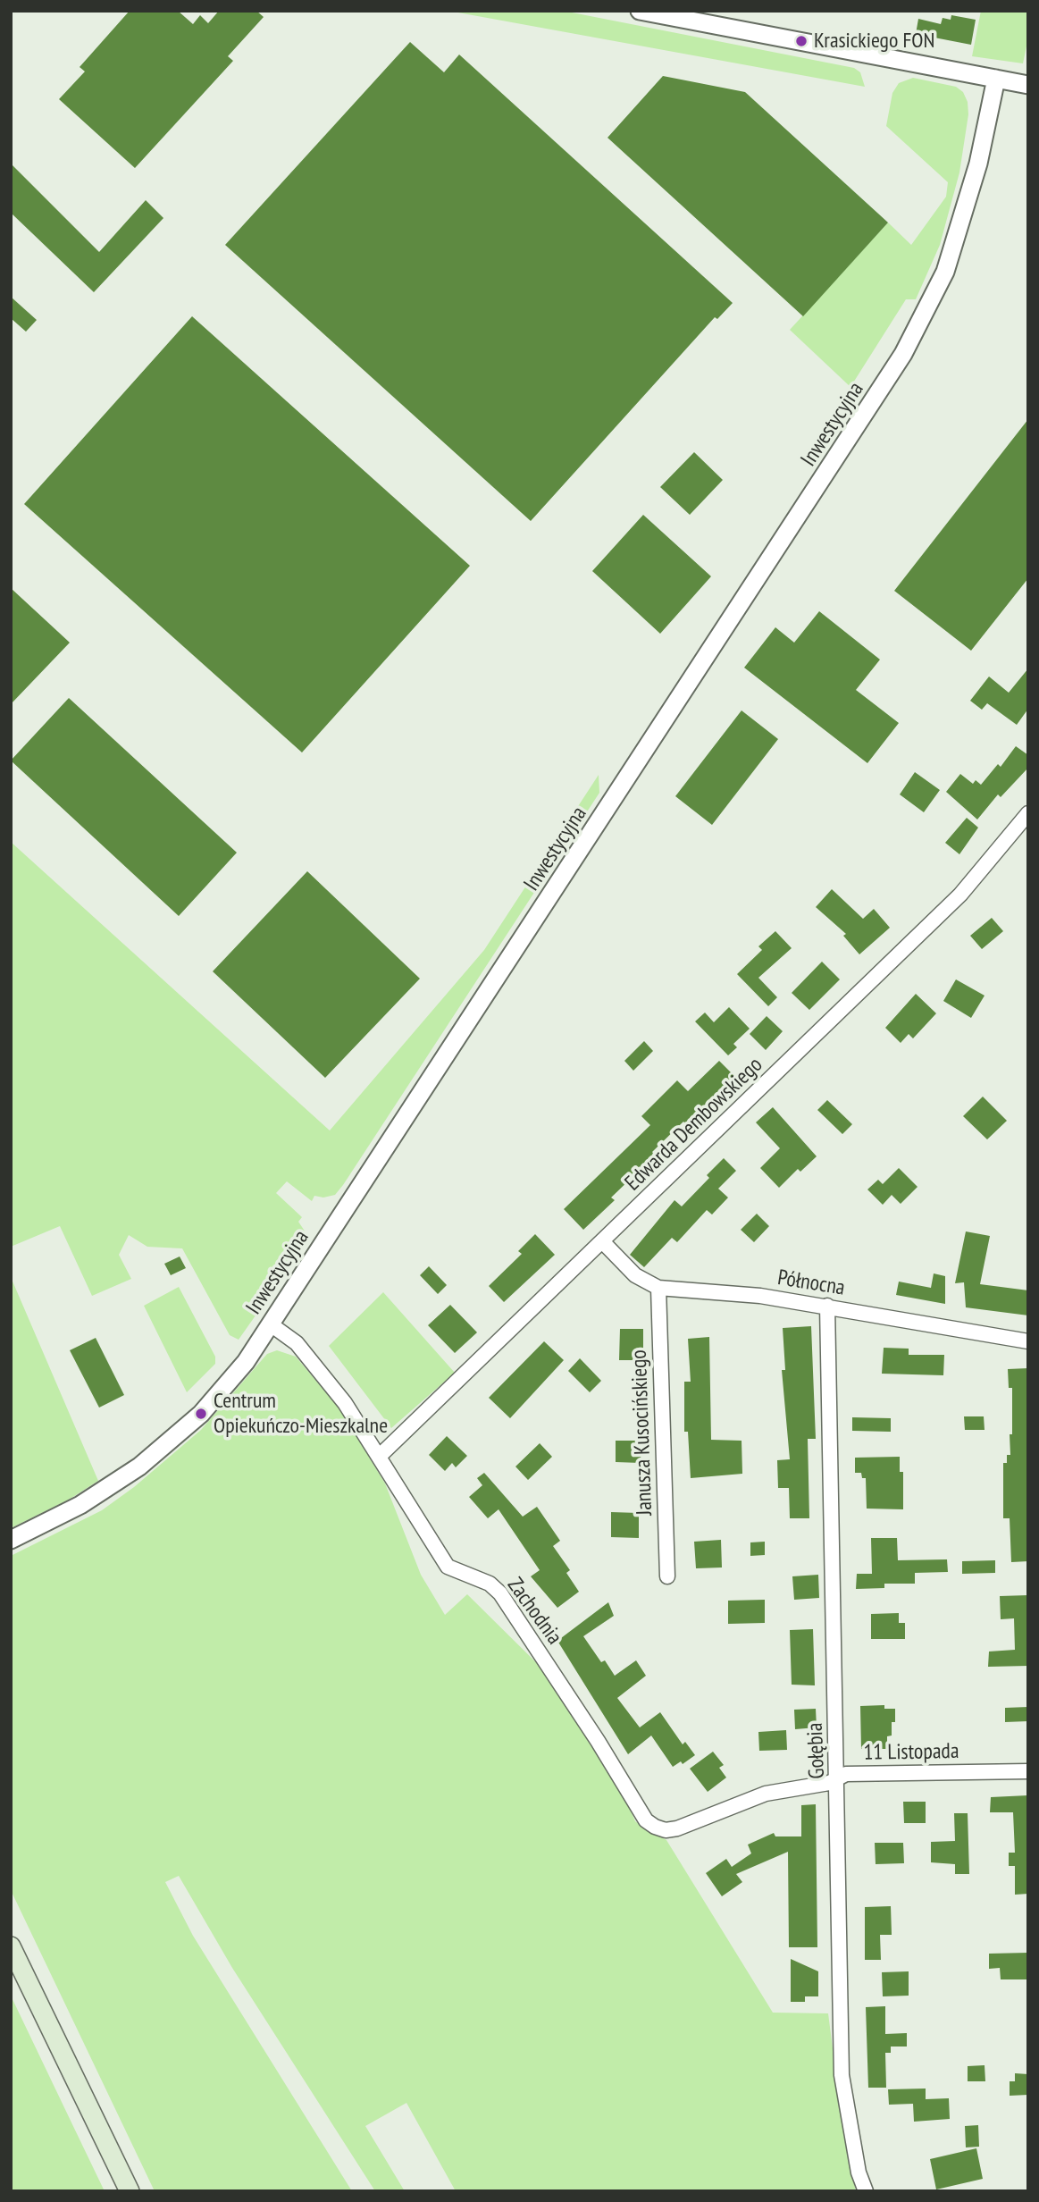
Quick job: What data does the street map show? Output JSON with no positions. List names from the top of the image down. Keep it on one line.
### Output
{"streets":{"street":["Inwestycyjna","Edwarda Dembowskiego","Północna","Janusza Kusocińskiego","Zachodnia","Gołębia","11 Listopada"]},"crossings":[["Inwestycyjna","Zachodnia"],["Edwarda Dembowskiego","Północna"],["Edwarda Dembowskiego","Zachodnia"],["Północna","Janusza Kusocińskiego"],["Północna","Gołębia"],["Zachodnia","11 Listopada"],["Gołębia","11 Listopada"]],"places":["Krasickiego FON","Centrum Opiekuńczo-Mieszkalne"]}
